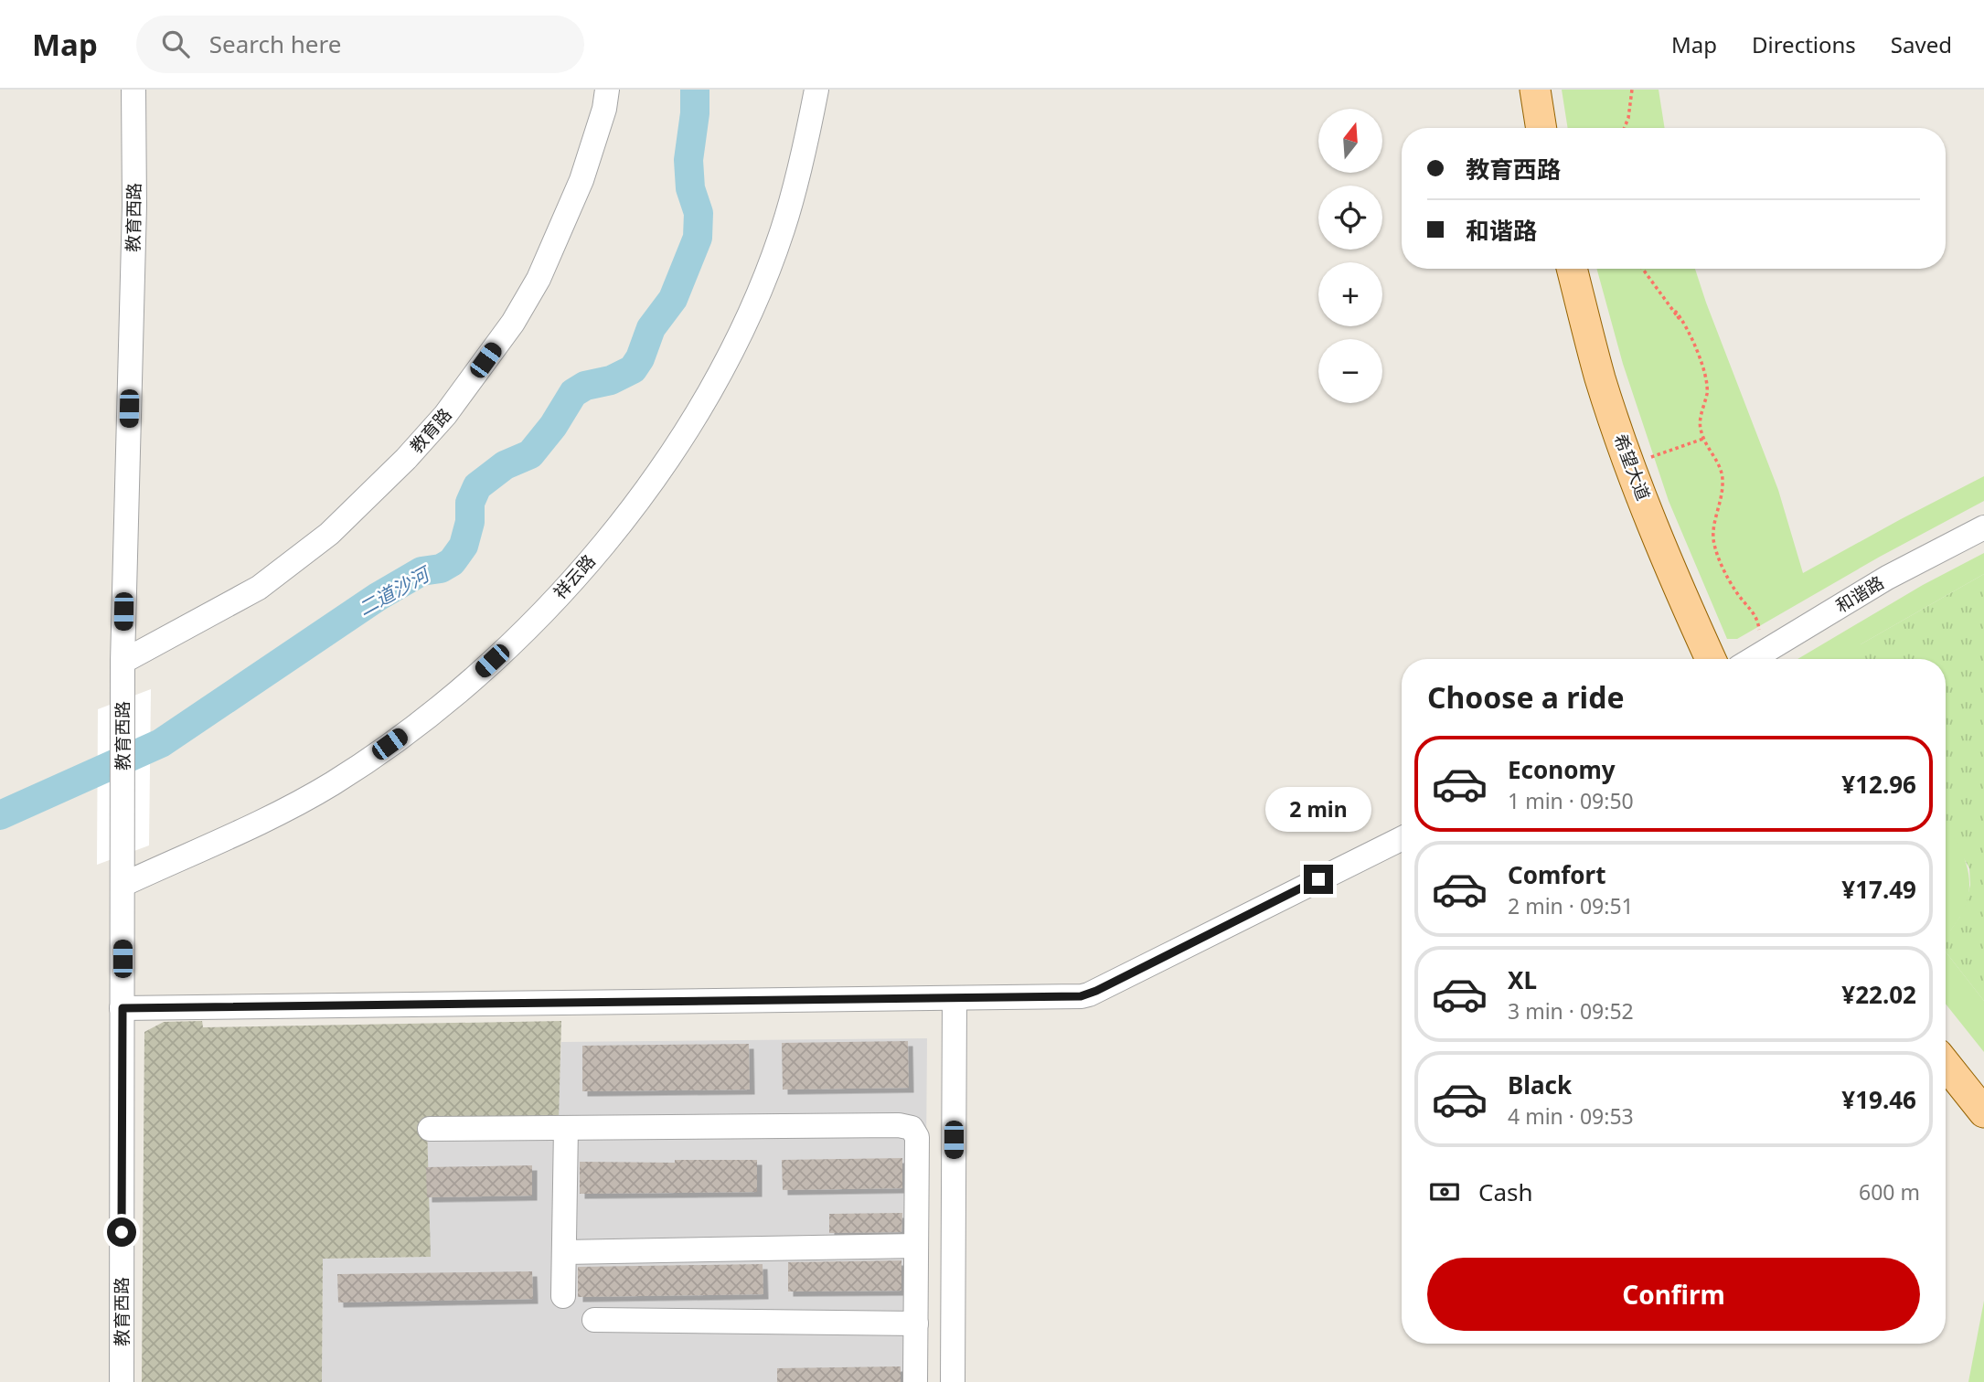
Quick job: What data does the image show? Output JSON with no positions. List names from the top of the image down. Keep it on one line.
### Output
{"streets":{"main road":["希望大道"],"street":["教育西路","教育路","祥云路","和谐路"]},"crossings":[["教育西路","教育路"],["教育西路","祥云路"]],"water":["二道沙河"],"north":"top","page":{"header":"Map","search":"Search here","nav":["Map","Directions","Saved"],"map_buttons":["+","−"],"banner":["教育西路","和谐路"],"heading":"Choose a ride","list":[{"name":"Economy","note":"1 min · 09:50","value":"¥12.96"},{"name":"Comfort","note":"2 min · 09:51","value":"¥17.49"},{"name":"XL","note":"3 min · 09:52","value":"¥22.02"},{"name":"Black","note":"4 min · 09:53","value":"¥19.46"}],"bubble":"2 min","pay":["Cash","600 m"],"buttons":"Confirm"}}
